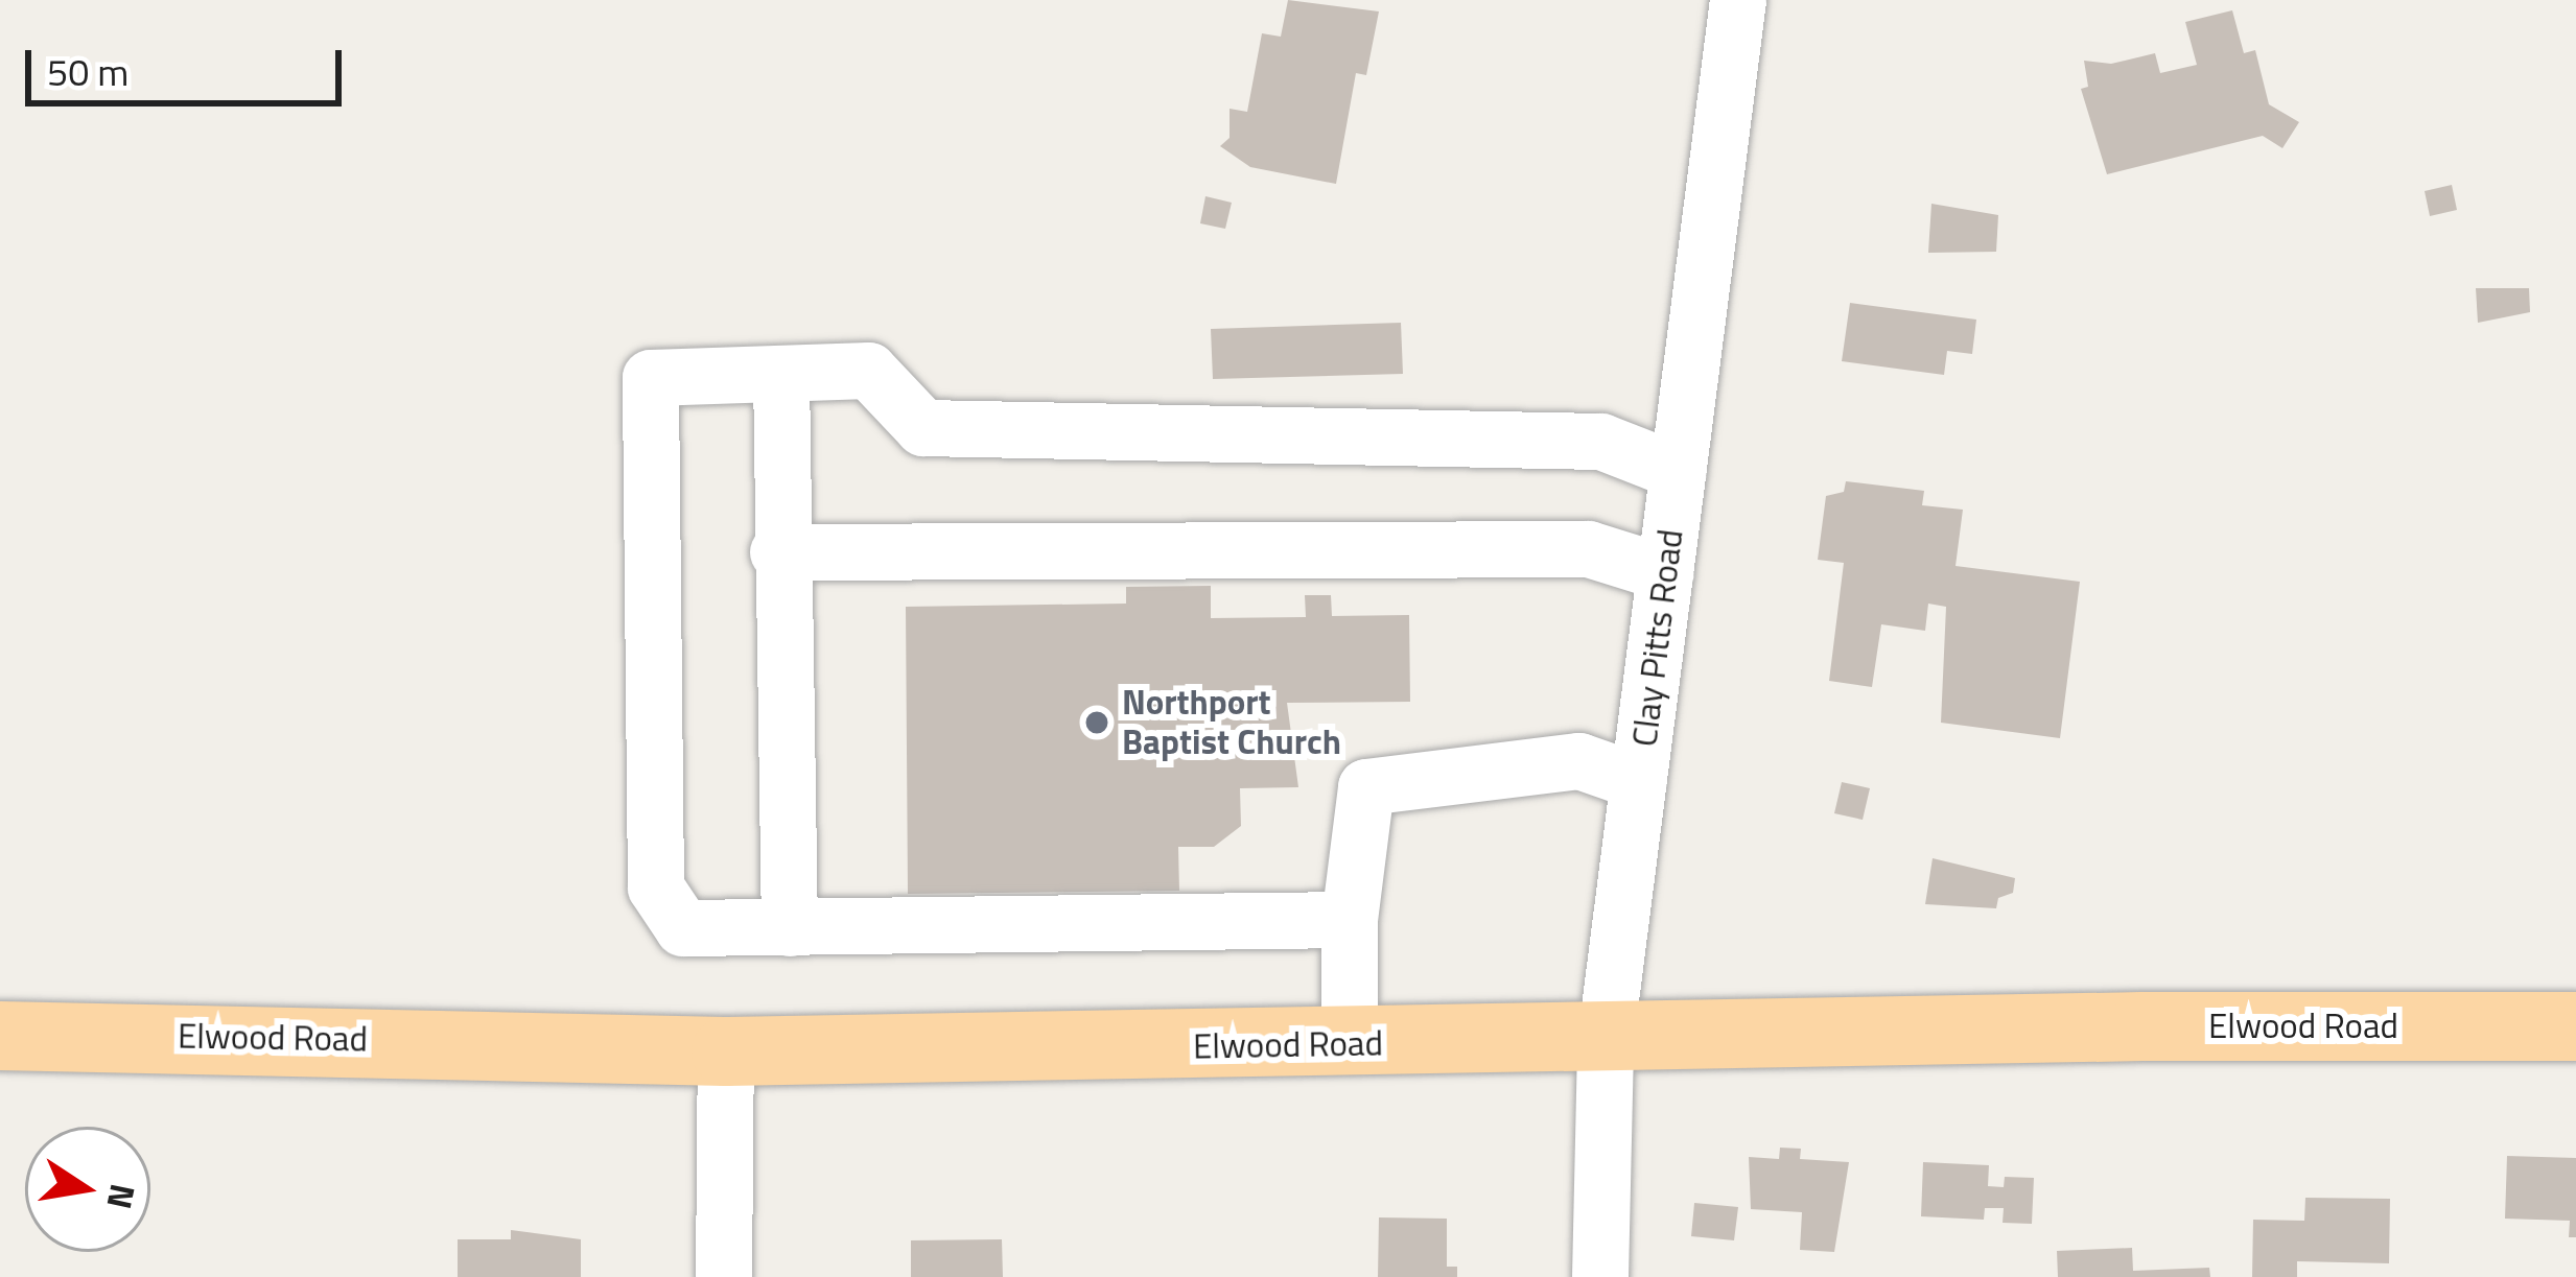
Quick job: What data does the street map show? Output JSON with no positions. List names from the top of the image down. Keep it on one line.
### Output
{"streets":{"main road":["Elwood Road"],"street":["Clay Pitts Road"]},"crossings":[["Clay Pitts Road","Elwood Road"]],"places":["Northport Baptist Church"],"scale_bar":"50 m","north":"right"}
